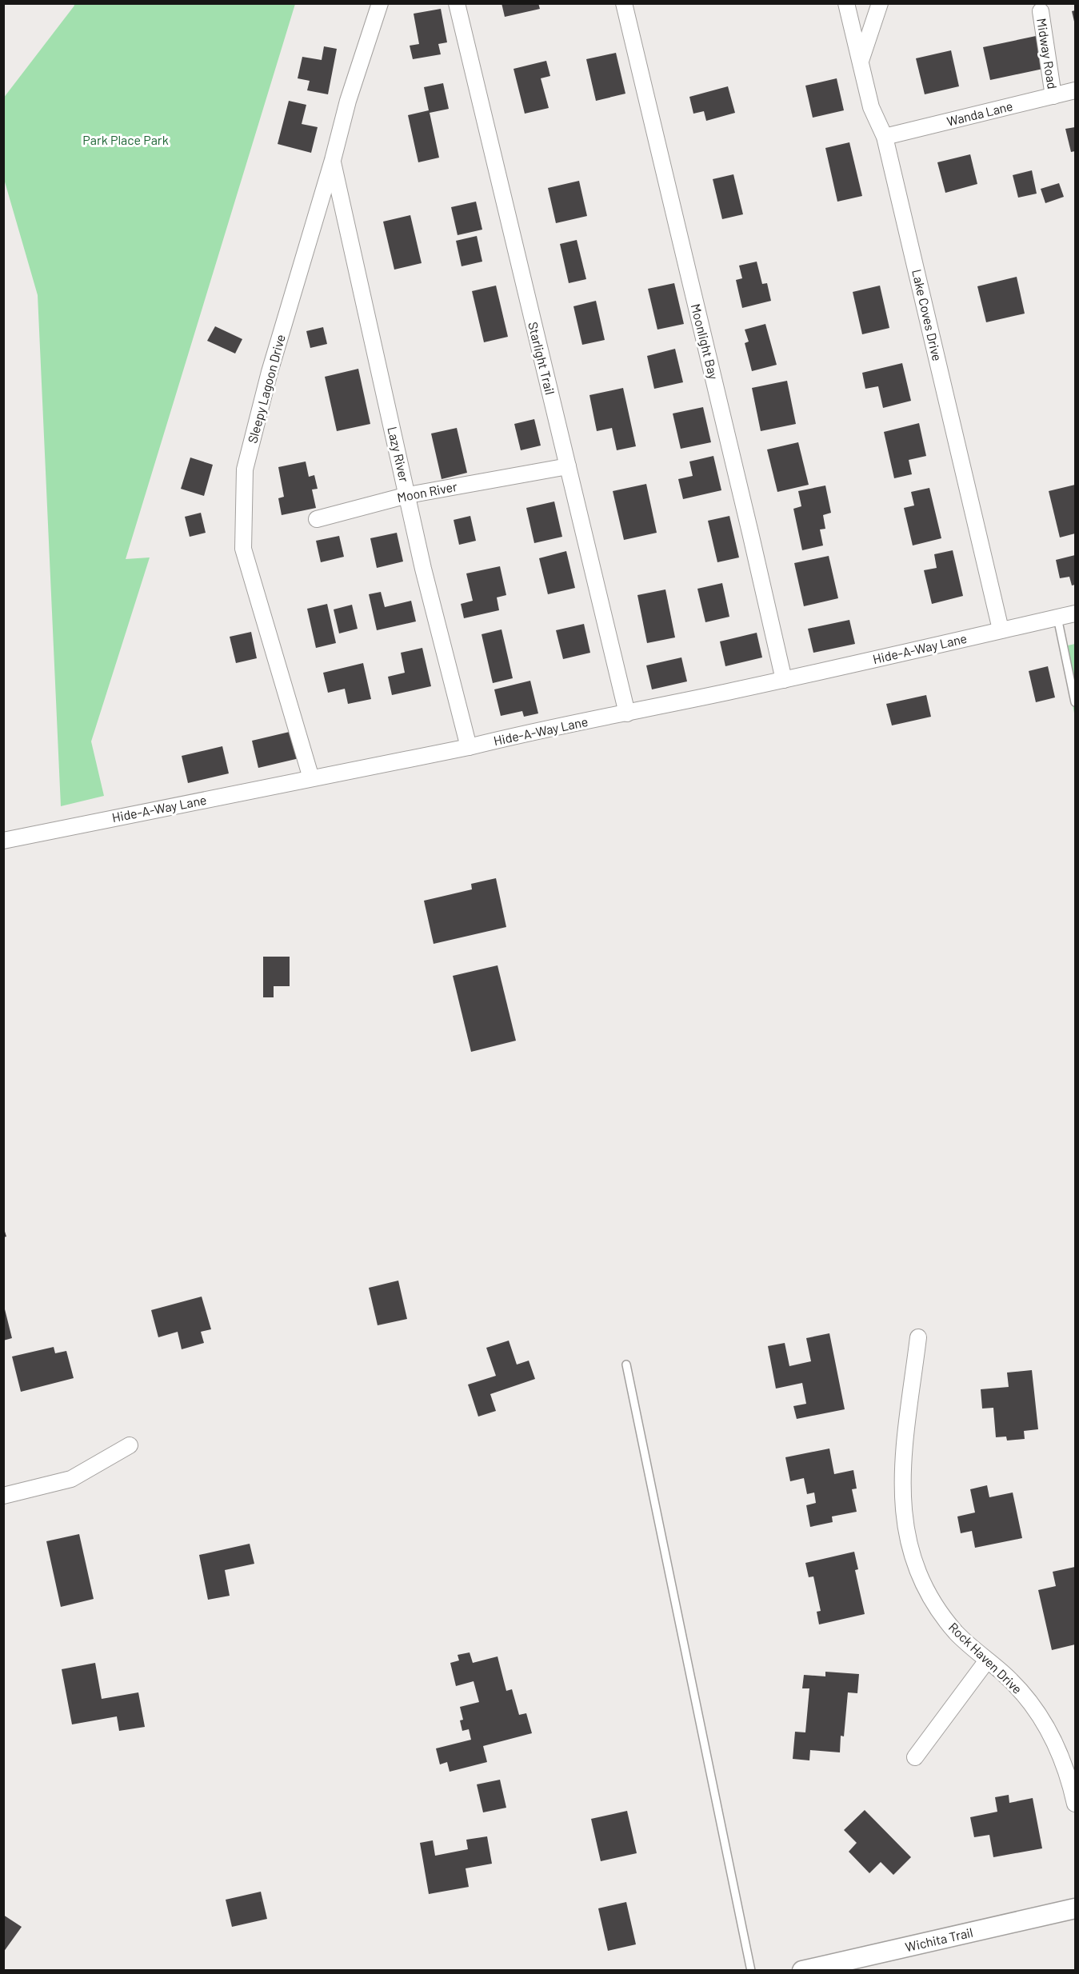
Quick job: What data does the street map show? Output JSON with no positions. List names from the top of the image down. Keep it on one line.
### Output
{"streets":{"street":["Midway Road","Wanda Lane","Lake Coves Drive","Moonlight Bay","Starlight Trail","Sleepy Lagoon Drive","Lazy River","Moon River","Hide-A-Way Lane","Rock Haven Drive","Wichita Trail"]},"crossings":[["Midway Road","Wanda Lane"],["Wanda Lane","Lake Coves Drive"],["Lake Coves Drive","Hide-A-Way Lane"],["Moonlight Bay","Hide-A-Way Lane"],["Starlight Trail","Moon River"],["Starlight Trail","Hide-A-Way Lane"],["Sleepy Lagoon Drive","Lazy River"],["Sleepy Lagoon Drive","Hide-A-Way Lane"],["Lazy River","Moon River"],["Lazy River","Hide-A-Way Lane"]],"parks":["Park Place Park"]}
